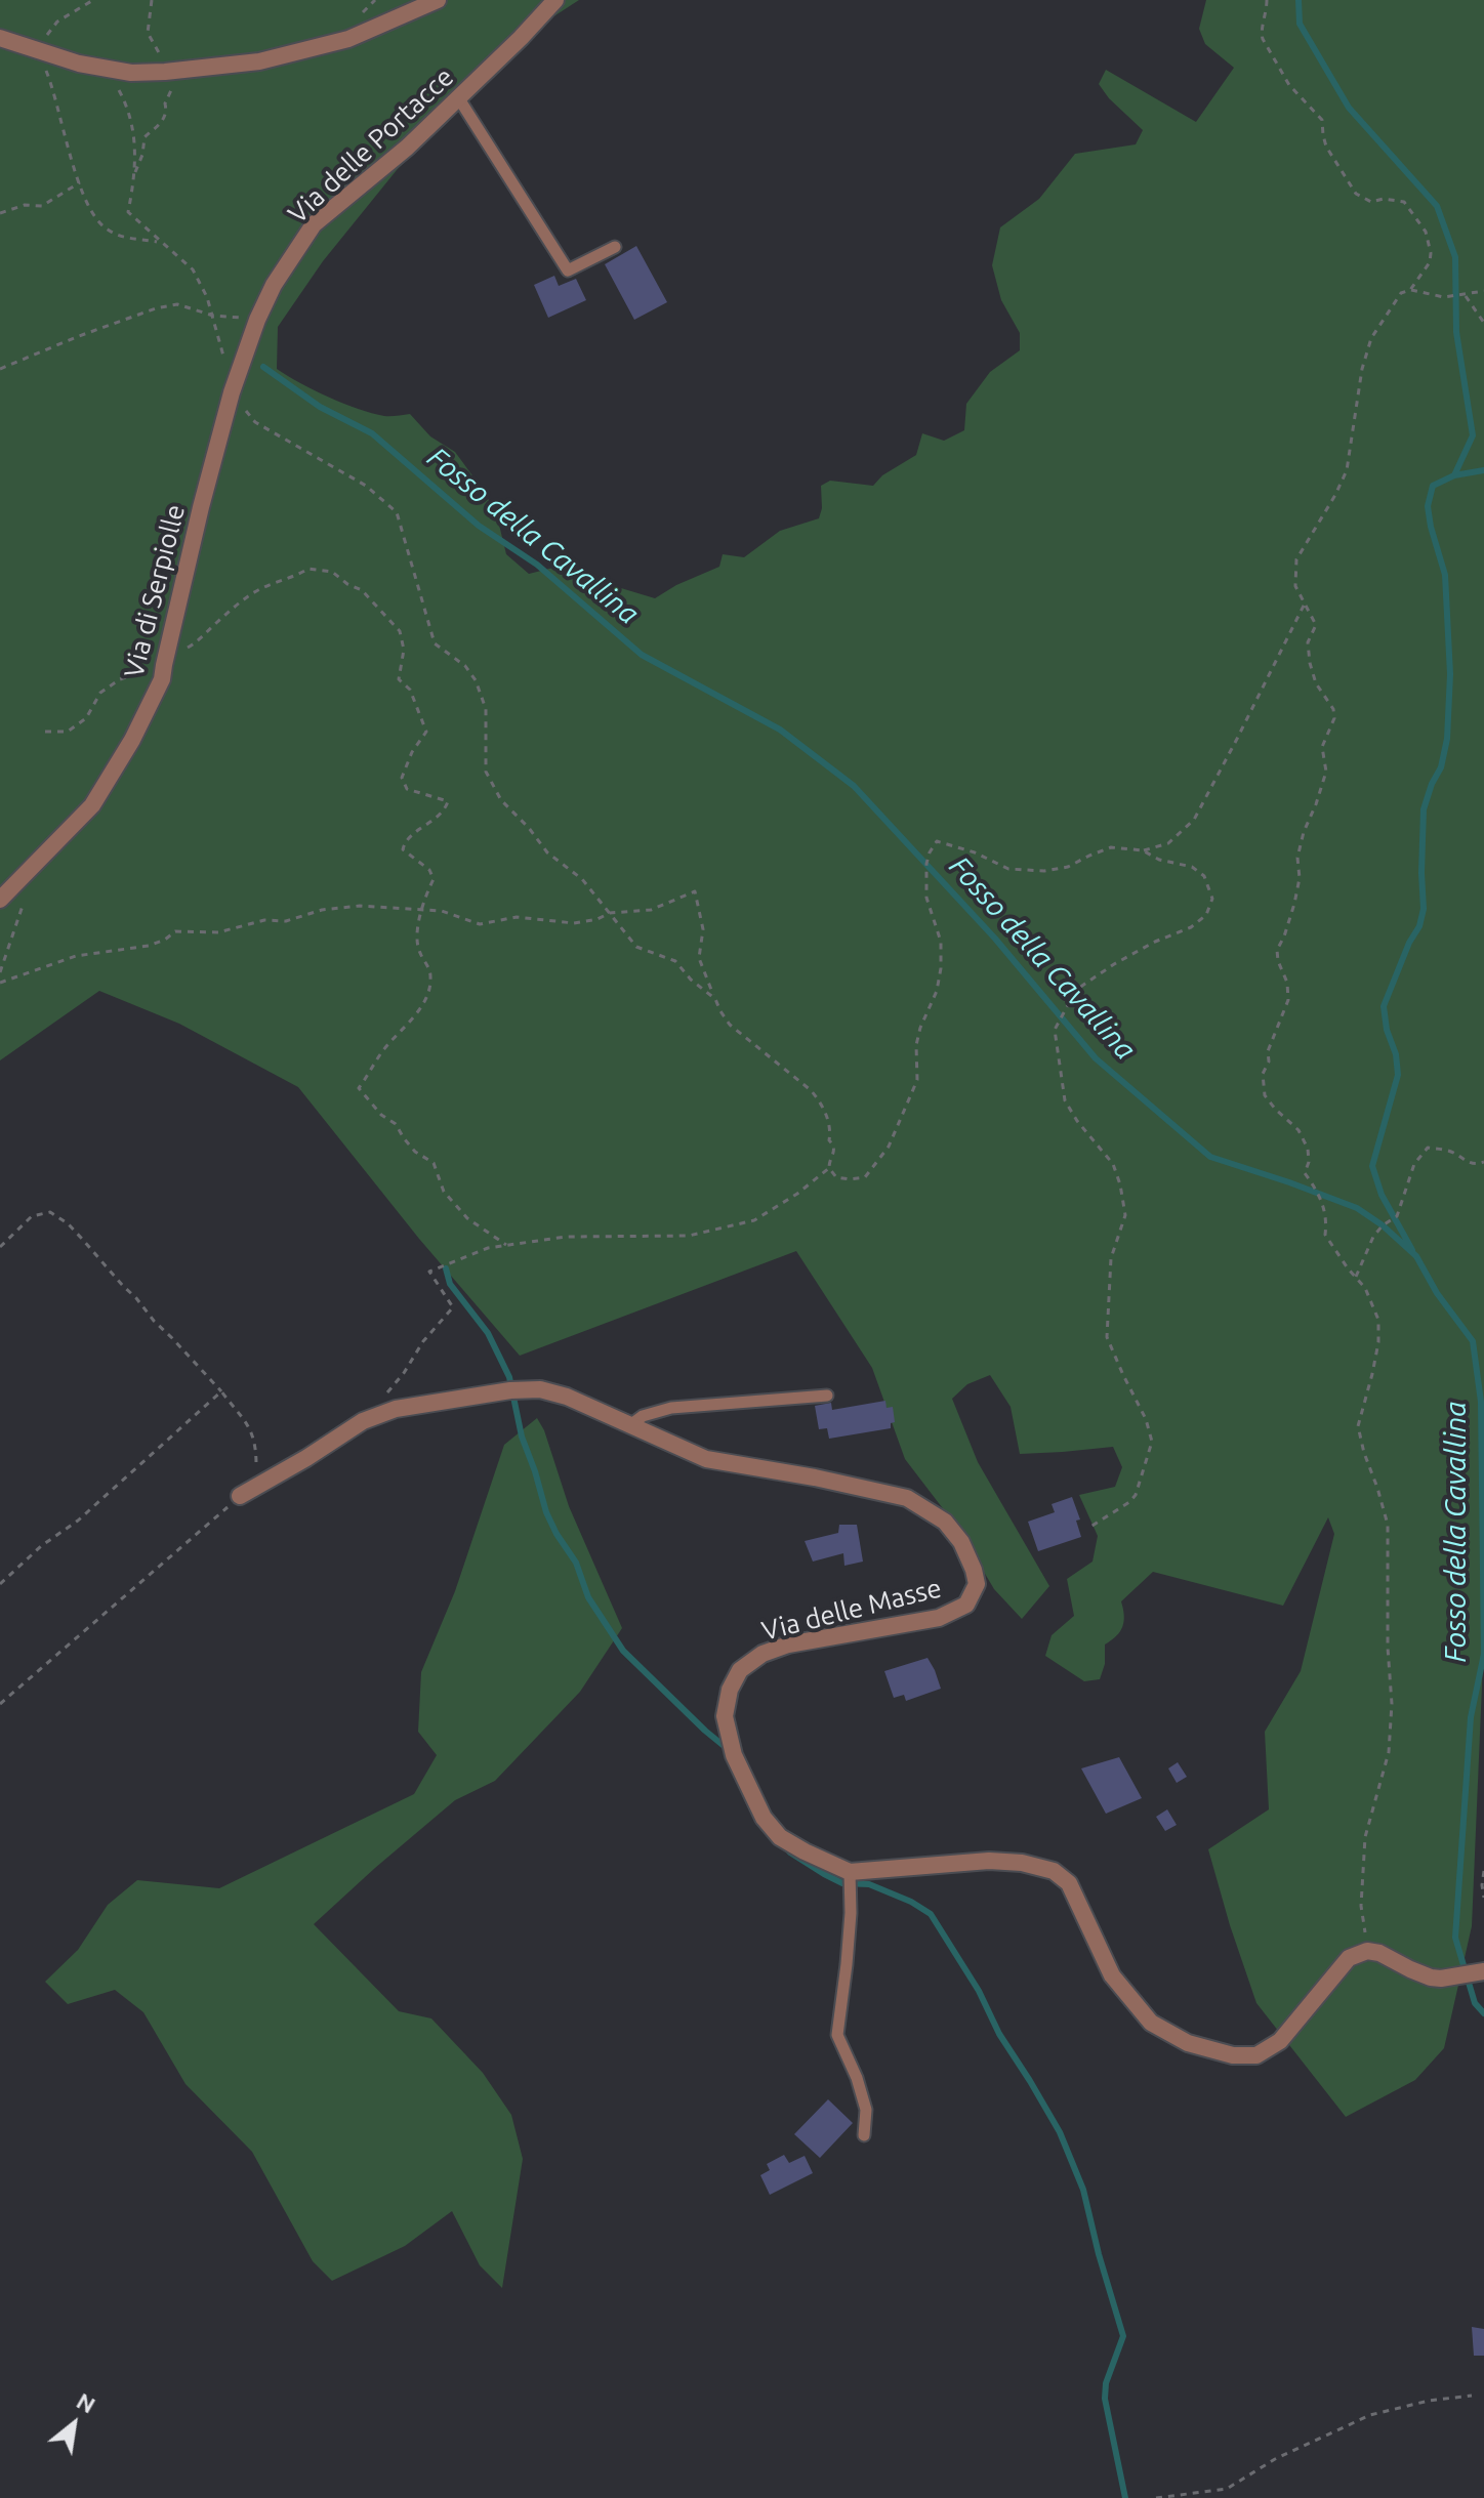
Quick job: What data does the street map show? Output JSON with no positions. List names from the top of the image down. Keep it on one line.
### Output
{"streets":{"street":["Via delle Portacce","Via di Serpiolle","Via delle Masse"]},"crossings":[["Via delle Portacce","Via di Serpiolle"]],"water":["Fosso della Cavallina"],"north":"top right"}
